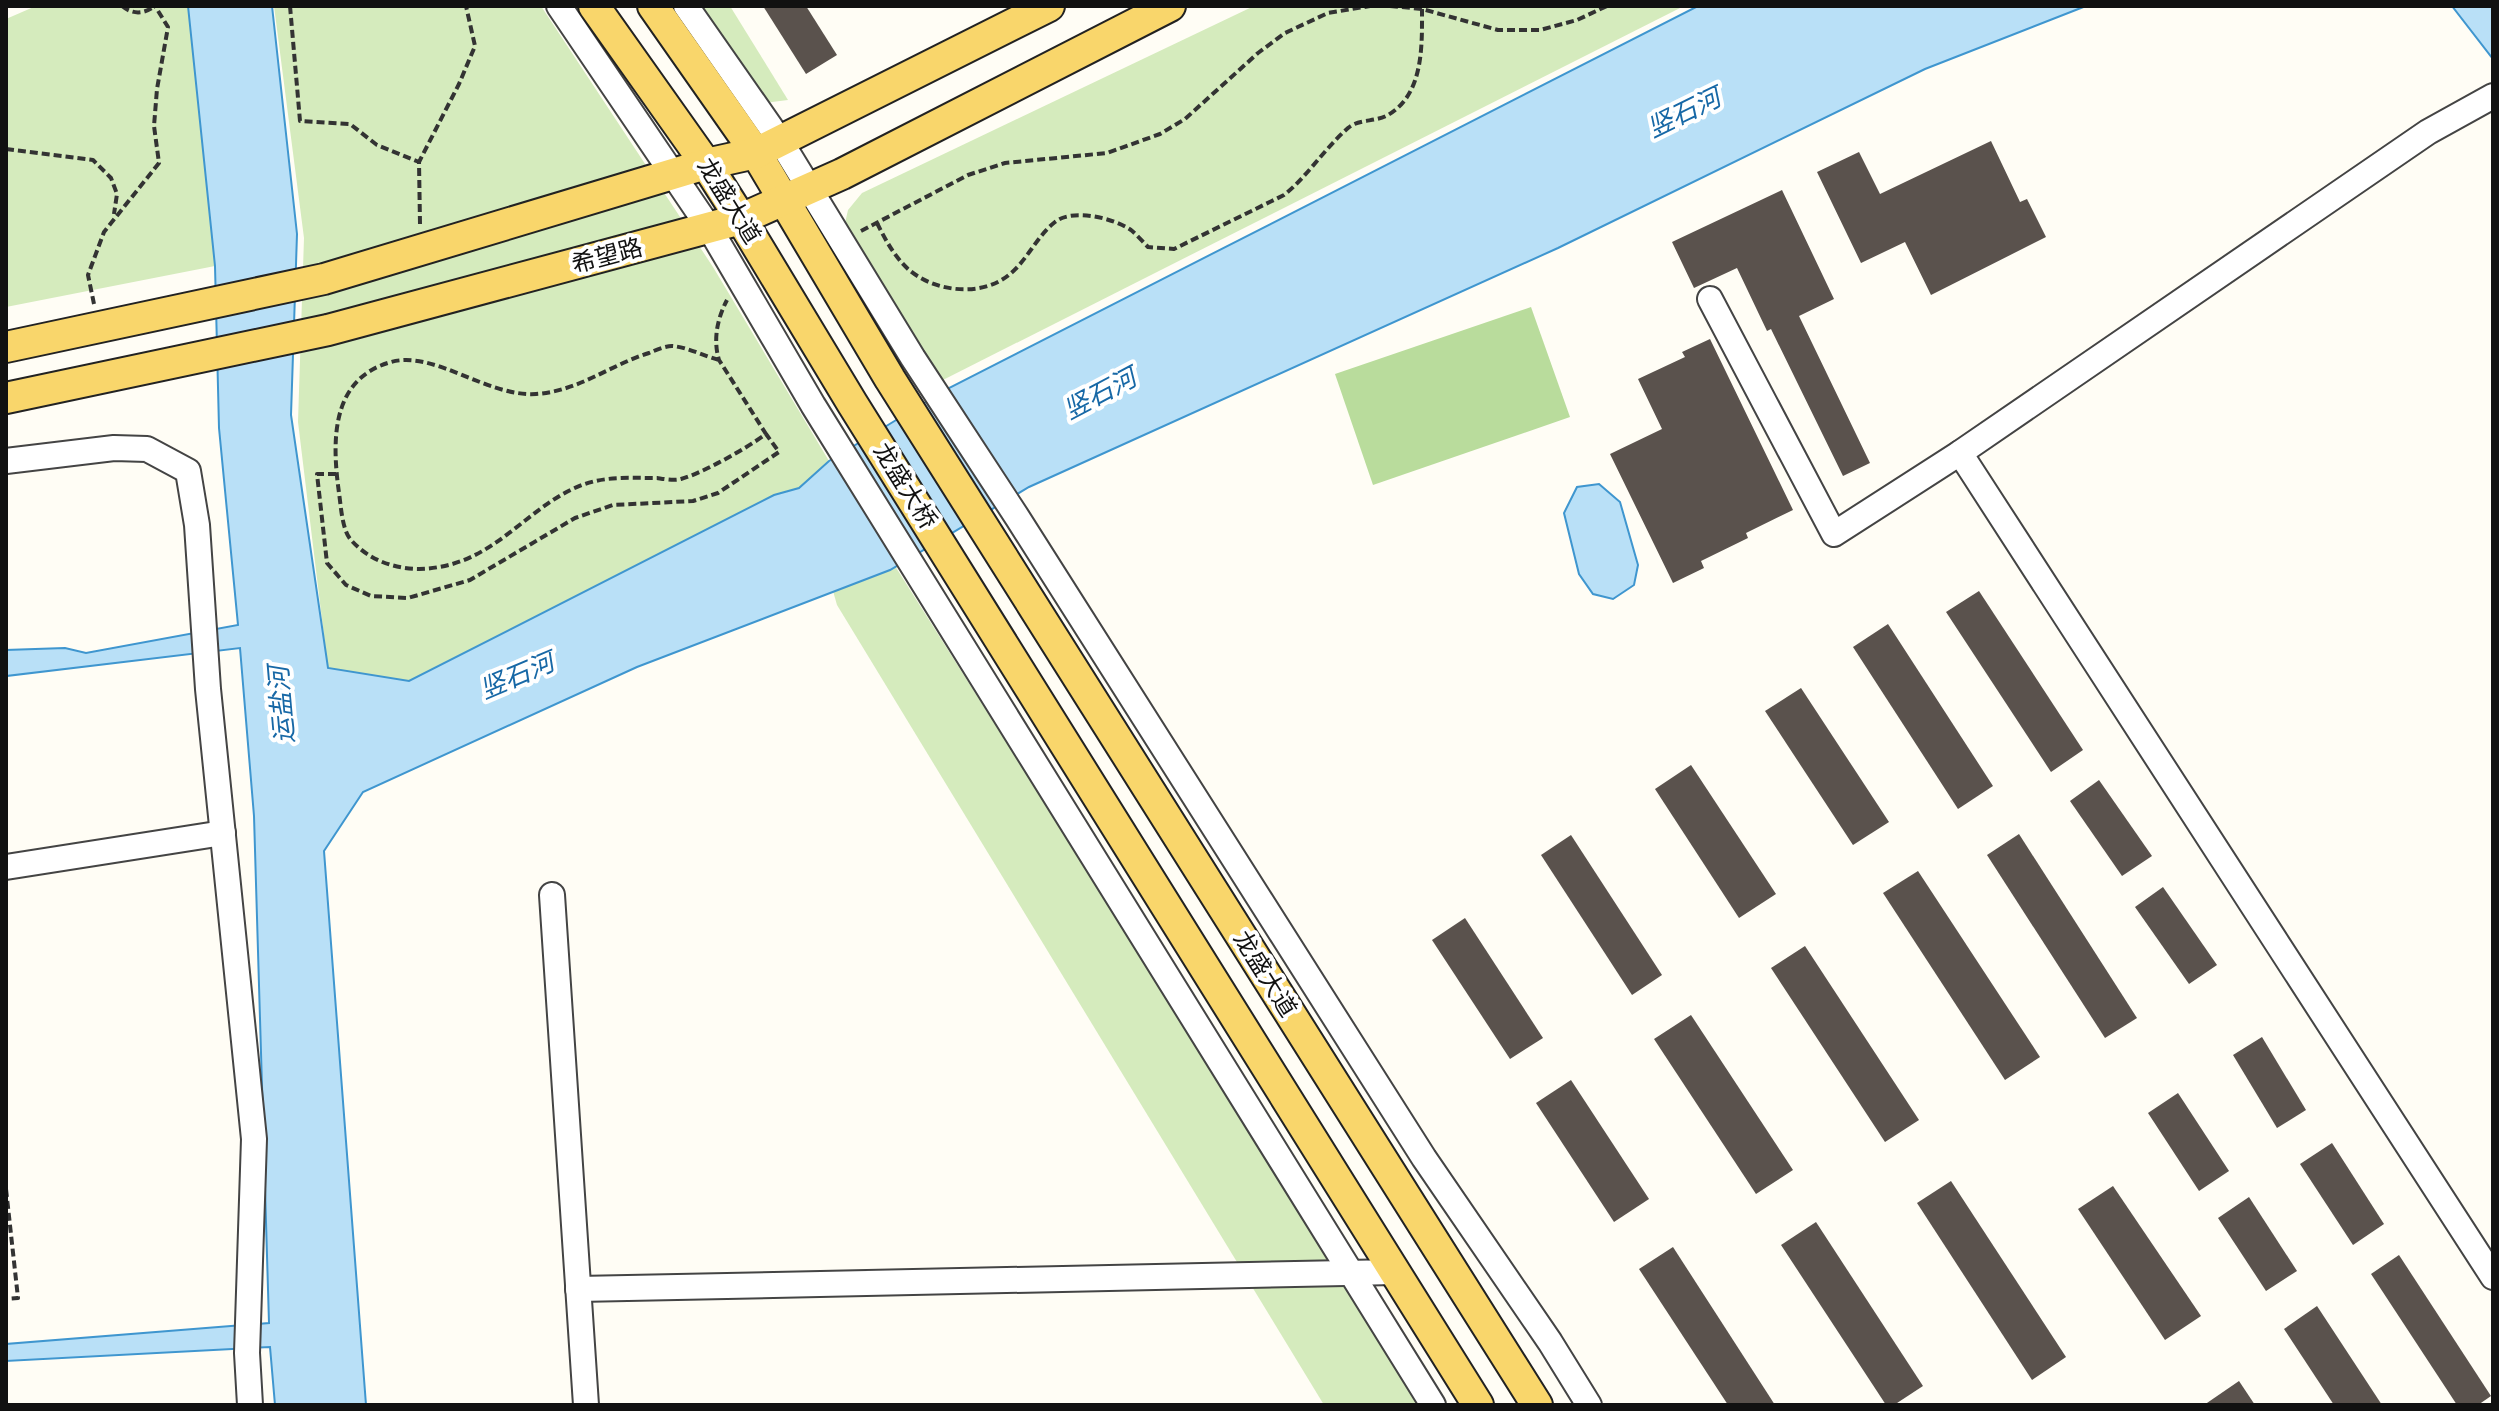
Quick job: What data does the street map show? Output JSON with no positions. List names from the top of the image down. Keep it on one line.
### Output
{"streets":{"main road":["龙盛大道","希望路","龙盛大桥"]},"crossings":[["龙盛大道","希望路"],["龙盛大道","龙盛大桥"]],"water":["竖石河","运盐河"]}
